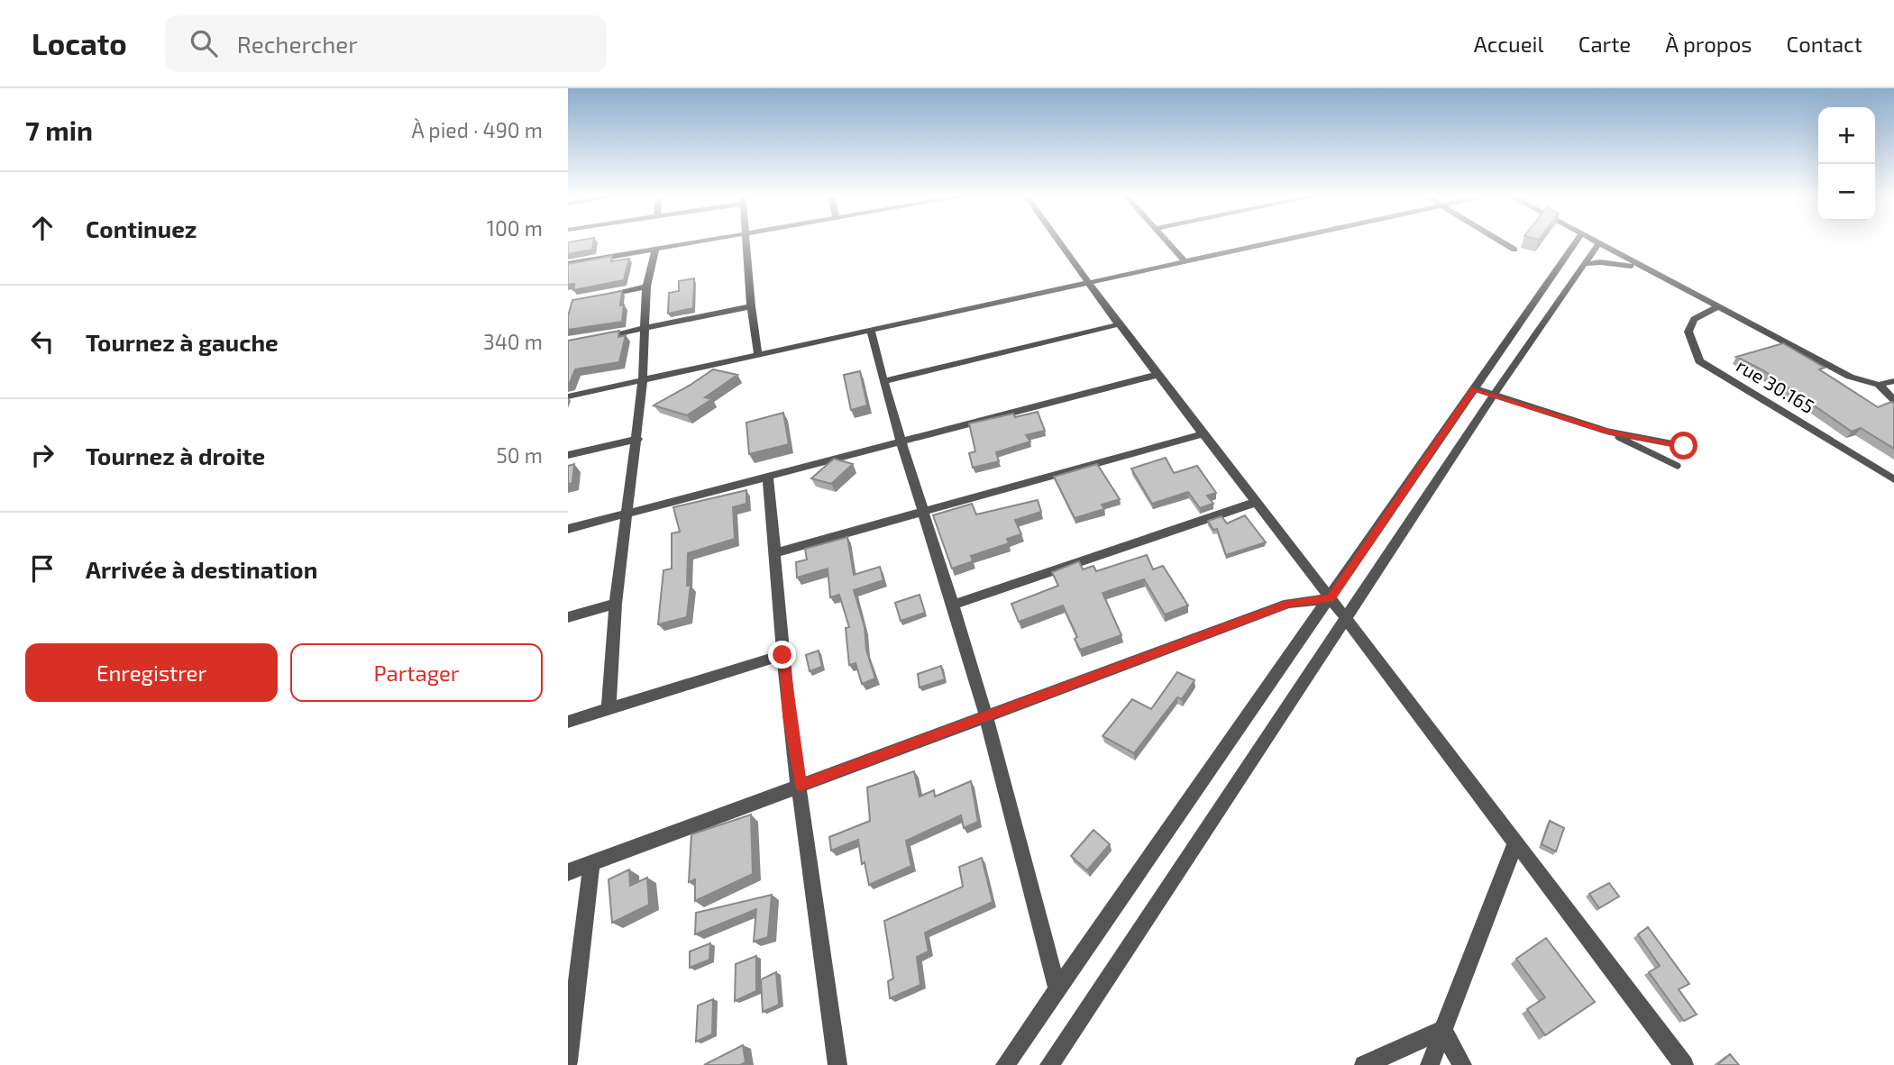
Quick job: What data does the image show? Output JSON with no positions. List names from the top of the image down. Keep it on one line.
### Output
{"streets":{"street":["rue 30.165"]},"page":{"header":"Locato","search":"Rechercher","nav":["Accueil","Carte","À propos","Contact"],"heading":["7 min","À pied · 490 m"],"map_buttons":["+","−"],"list":[["Continuez","100 m"],["Tournez à gauche","340 m"],["Tournez à droite","50 m"],"Arrivée à destination"],"buttons":["Enregistrer","Partager"]}}
